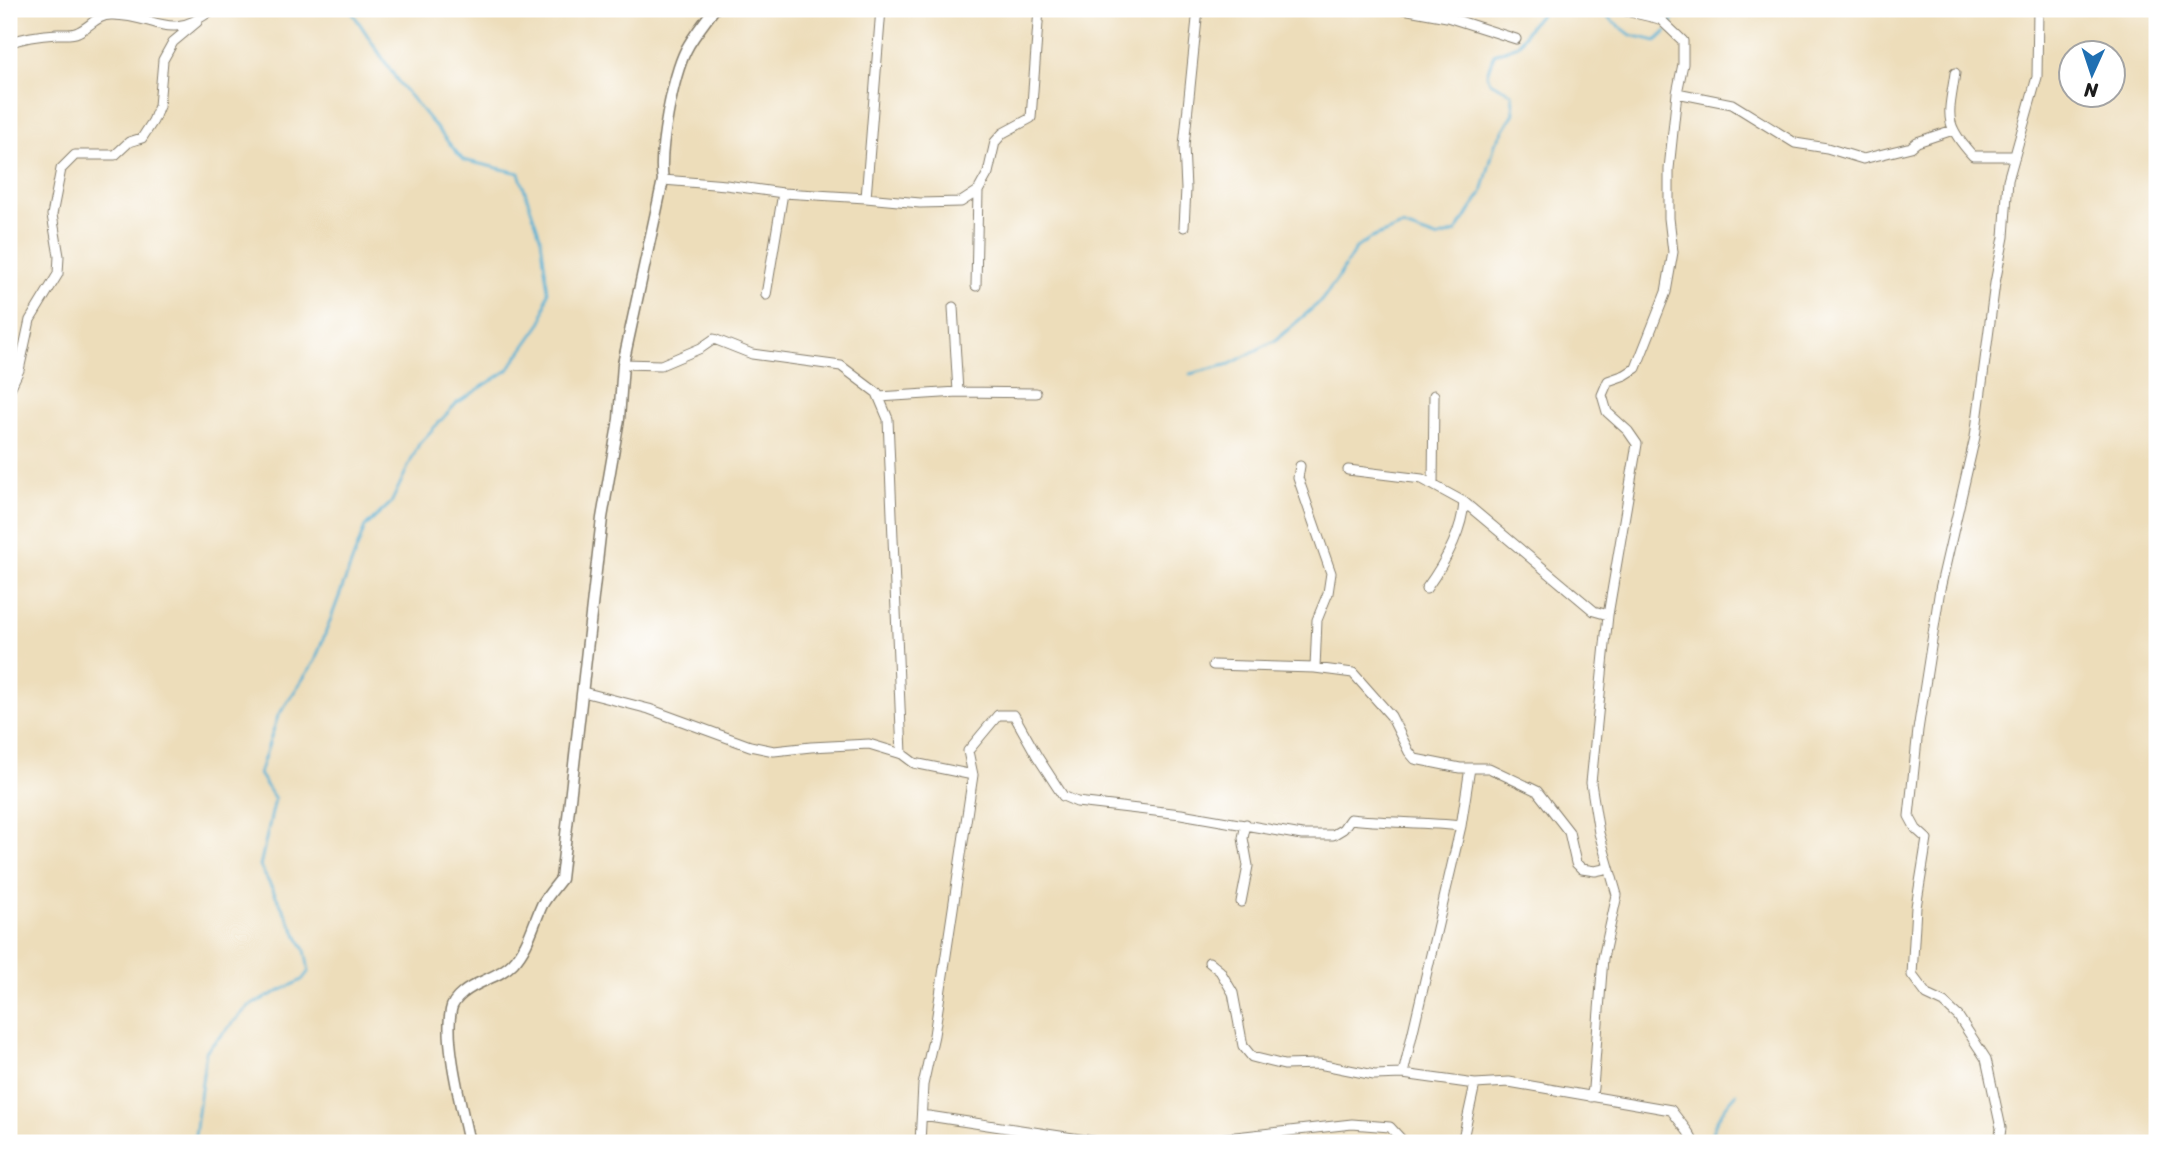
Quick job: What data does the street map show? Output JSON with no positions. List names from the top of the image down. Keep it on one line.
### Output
{"north":"bottom"}
